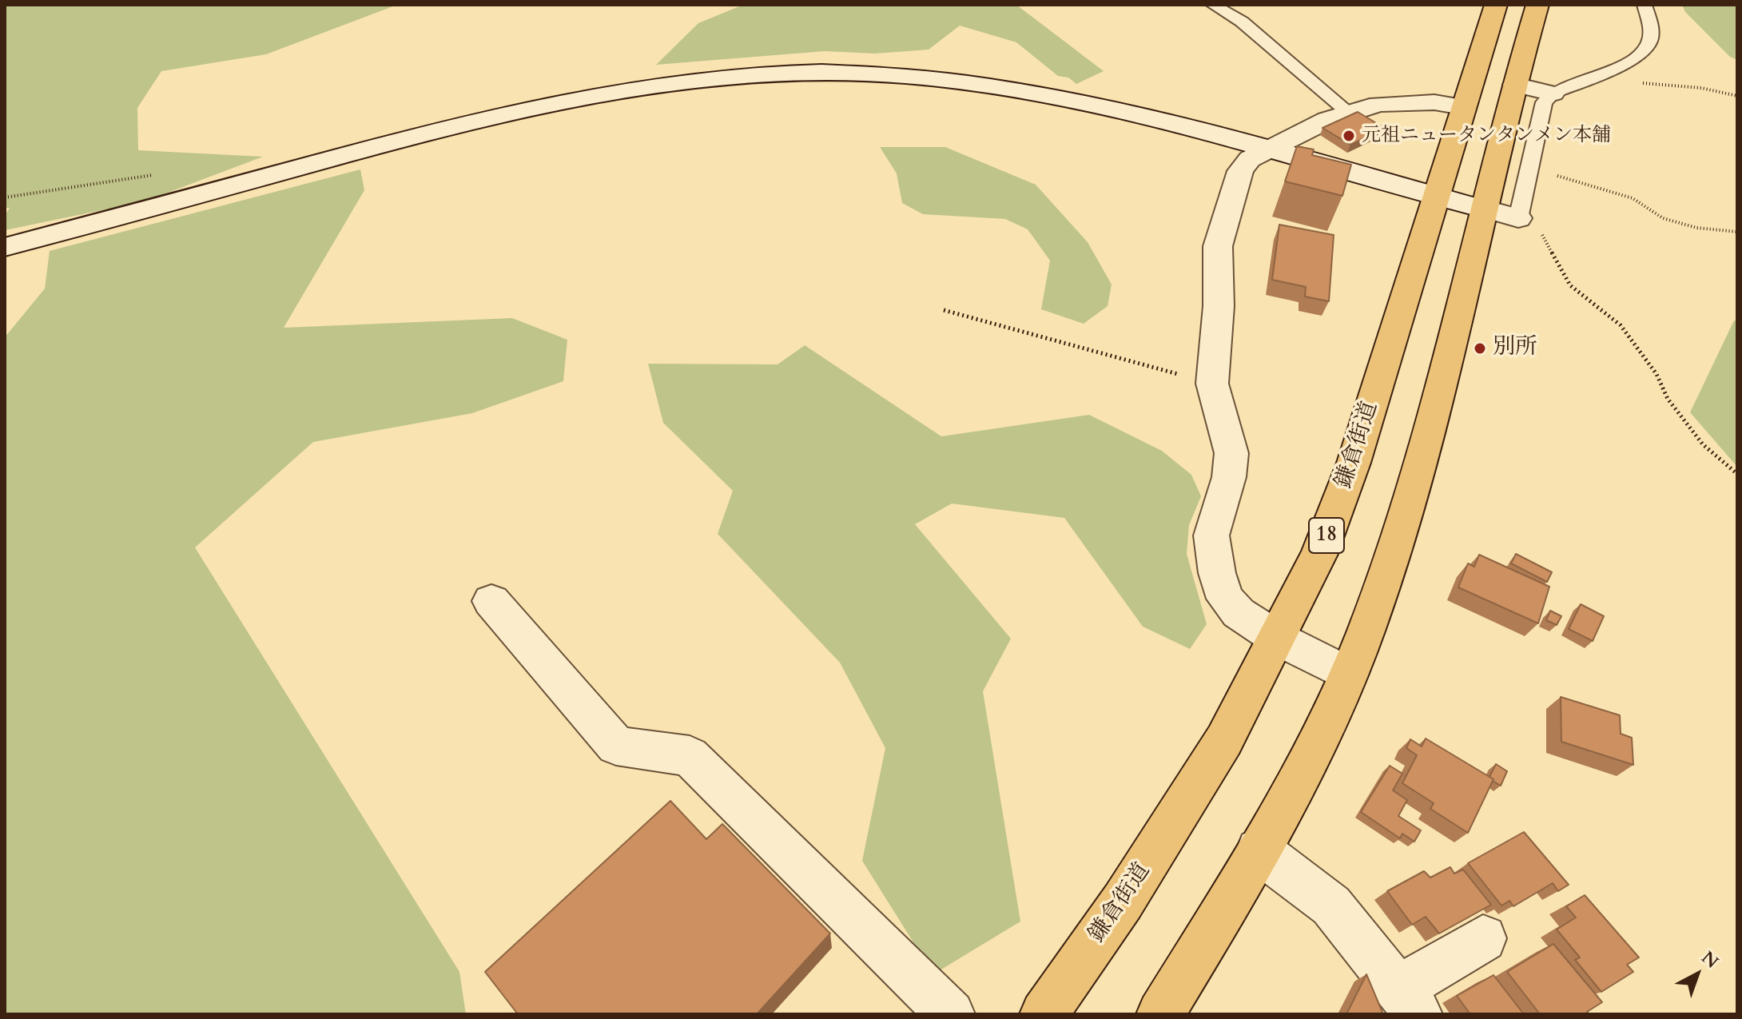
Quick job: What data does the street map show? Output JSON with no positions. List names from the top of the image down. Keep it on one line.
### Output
{"streets":{"main road":["鎌倉街道","18"]},"places":["元祖ニュータンタンメン本舗","別所"],"north":"top right"}
